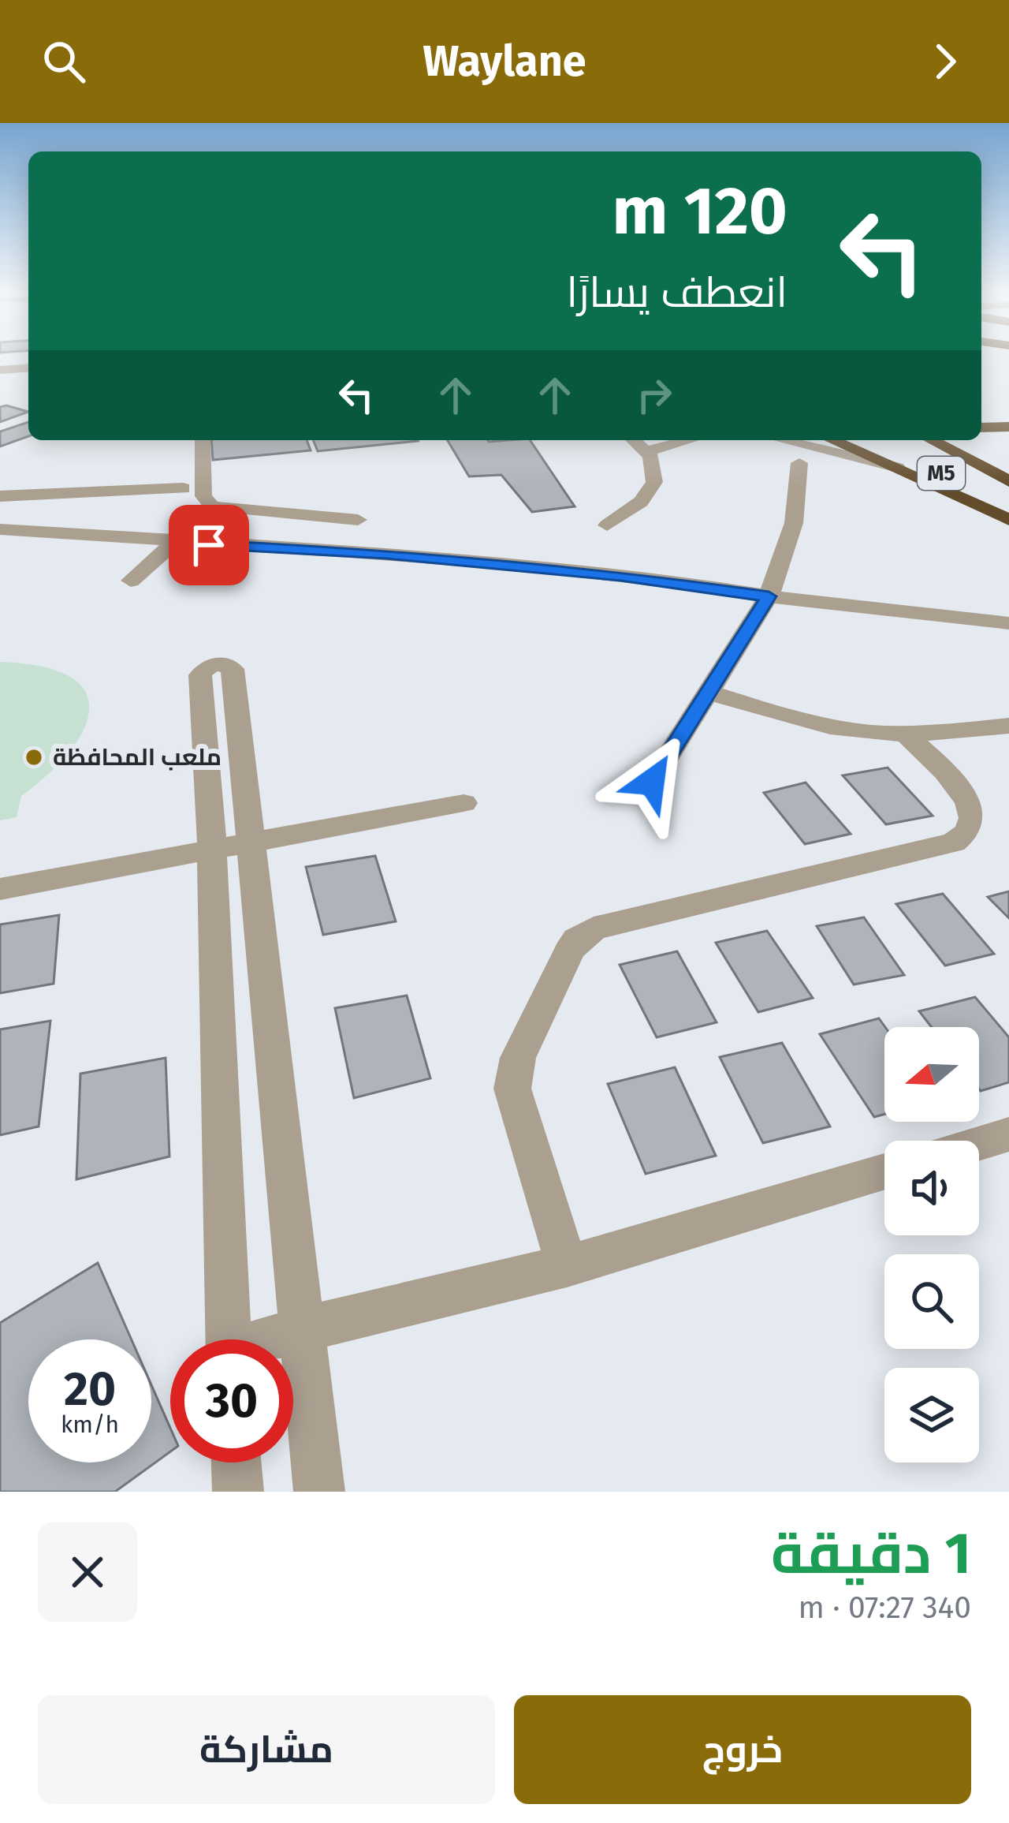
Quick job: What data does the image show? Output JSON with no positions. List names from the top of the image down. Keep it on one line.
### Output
{"streets":{"highway":["M5"]},"places":["ملعب المحافظة"],"north":"left","page":{"header":"Waylane","turn":["120 m","انعطف يسارًا"],"speed":"20 km/h","limit":"30","heading":["1 دقيقة","340 m · 07:27"],"buttons":["خروج","مشاركة"]}}
